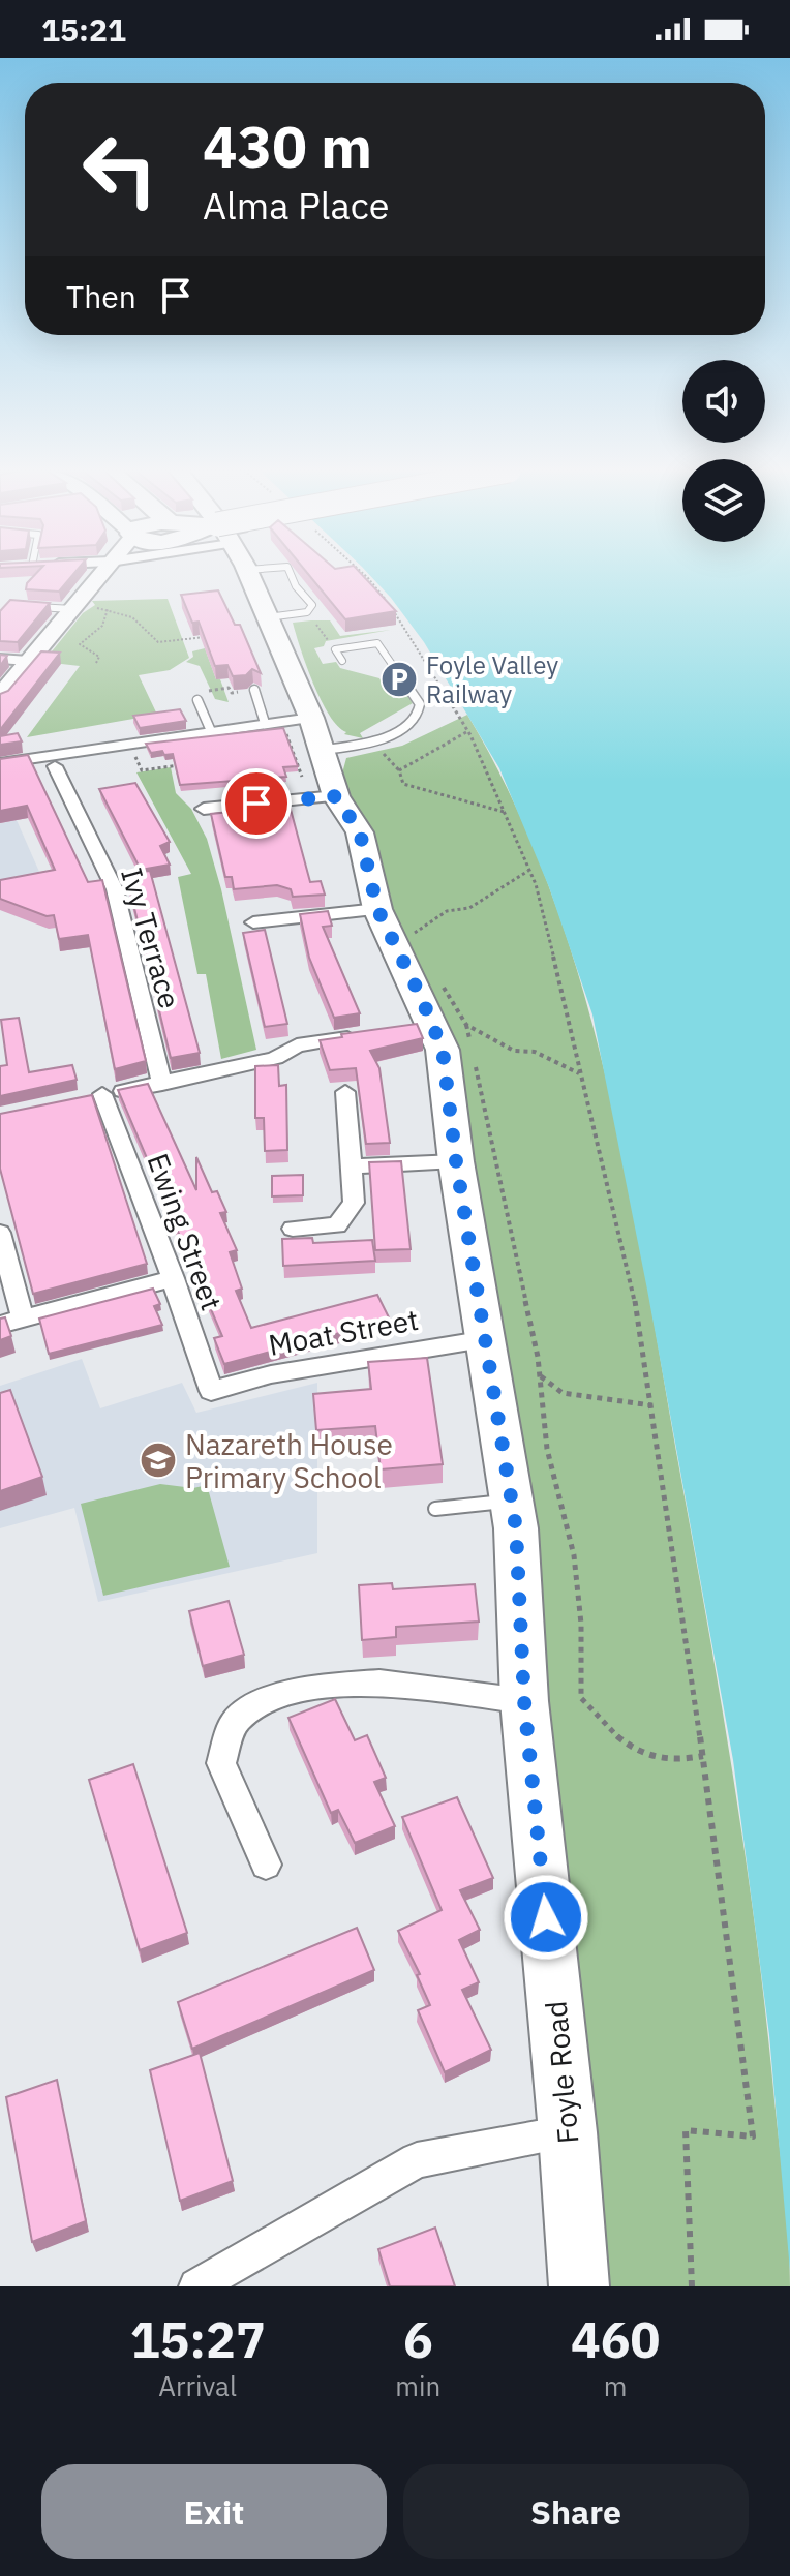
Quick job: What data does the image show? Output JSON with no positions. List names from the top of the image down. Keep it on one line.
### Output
{"streets":{"main road":["Foyle Road"],"street":["Ivy Terrace","Ewing Street","Moat Street"]},"crossings":[["Ivy Terrace","Ewing Street"],["Ewing Street","Moat Street"],["Moat Street","Foyle Road"]],"places":{"parking":["Foyle Valley Railway"],"school or university":["Nazareth House Primary School"]},"page":{"status":"15:21","turn":["430 m","Alma Place"],"then":"Then","eta":["15:27","Arrival","6","min","460","m"],"buttons":["Exit","Share"]}}
